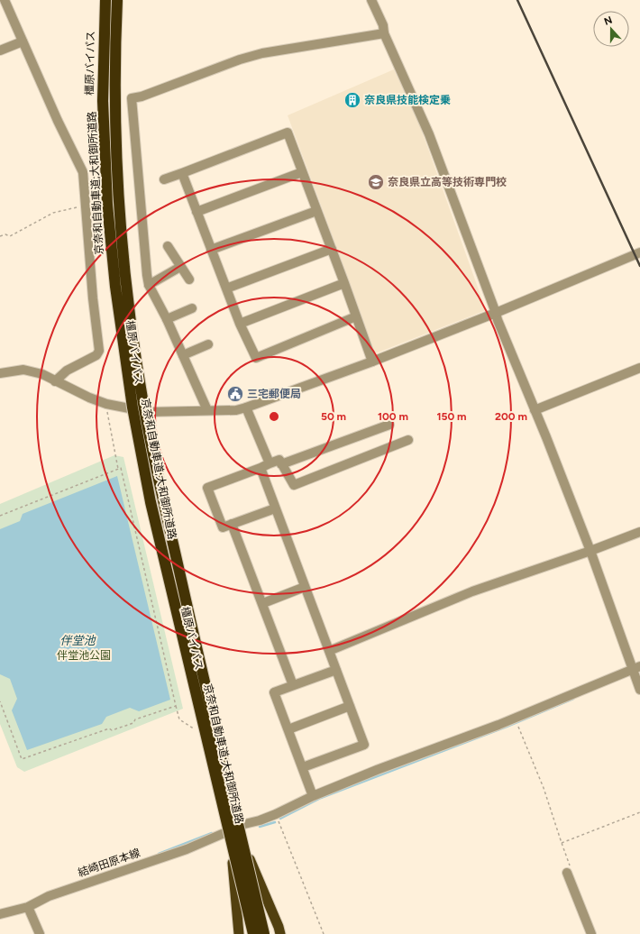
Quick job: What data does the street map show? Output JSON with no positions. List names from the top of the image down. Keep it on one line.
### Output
{"streets":{"highway":["橿原バイパス","京奈和自動車道;大和御所道路"],"street":["結崎田原本線"]},"crossings":[["橿原バイパス","京奈和自動車道;大和御所道路"],["橿原バイパス","結崎田原本線"]],"water":["伴堂池"],"parks":["伴堂池公園"],"places":{"building":["奈良県技能検定乗"],"school or university":["奈良県立高等技術専門校"],"public building":["三宅郵便局"]},"north":"top","rings":["50 m","100 m","150 m","200 m"]}
